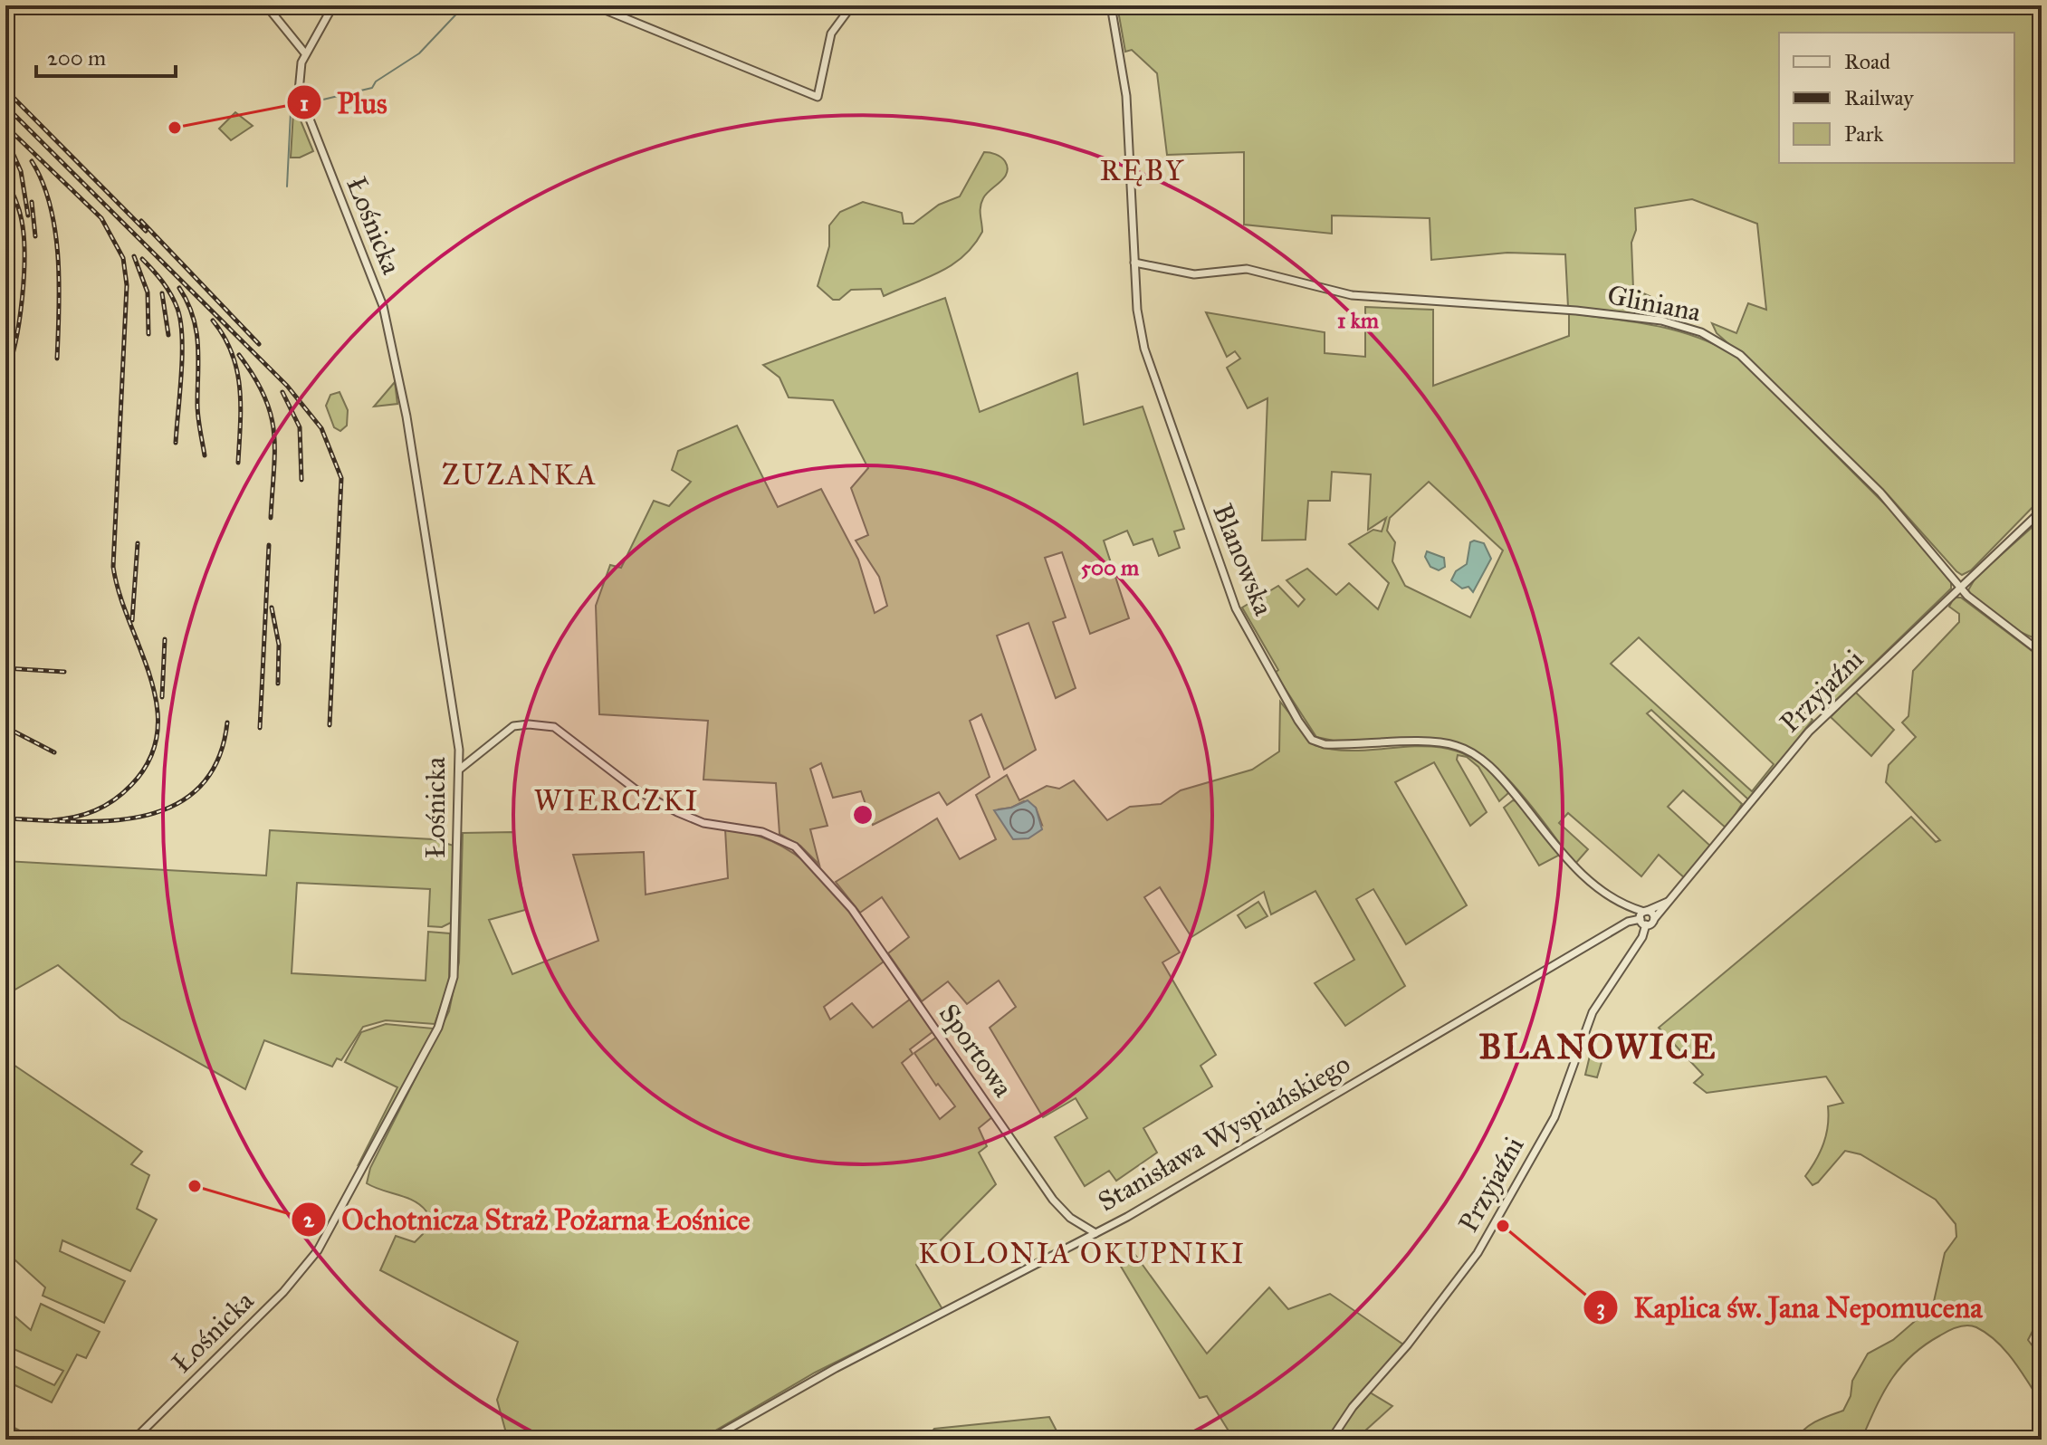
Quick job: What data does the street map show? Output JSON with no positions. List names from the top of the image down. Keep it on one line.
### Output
{"streets":{"street":["Łośnicka","Gliniana","Blanowska","Przyjaźni","Sportowa","Stanisława Wyspiańskiego"]},"crossings":[["Łośnicka","Sportowa"],["Gliniana","Blanowska"],["Gliniana","Przyjaźni"],["Blanowska","Przyjaźni"],["Przyjaźni","Stanisława Wyspiańskiego"],["Sportowa","Stanisława Wyspiańskiego"]],"districts":["RĘBY","ZUZANKA","WIERCZKI","BLANOWICE","KOLONIA OKUPNIKI"],"places":["Plus","Ochotnicza Straż Pożarna Łośnice","Kaplica św. Jana Nepomucena"],"legend":["Road","Railway","Park"],"scale_bar":"200 m","rings":["1 km","500 m"]}
